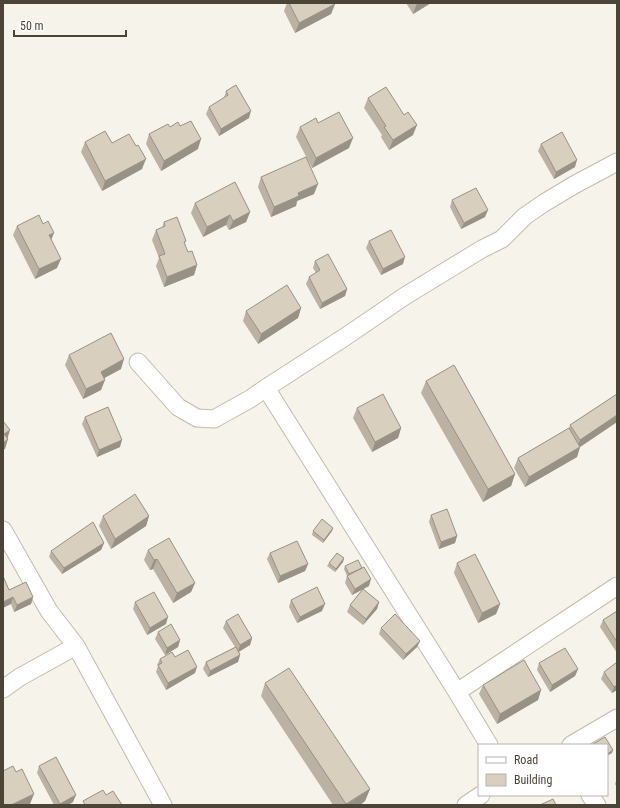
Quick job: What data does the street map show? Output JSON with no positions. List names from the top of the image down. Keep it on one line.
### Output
{"legend":["Road","Building"],"scale_bar":"50 m"}
